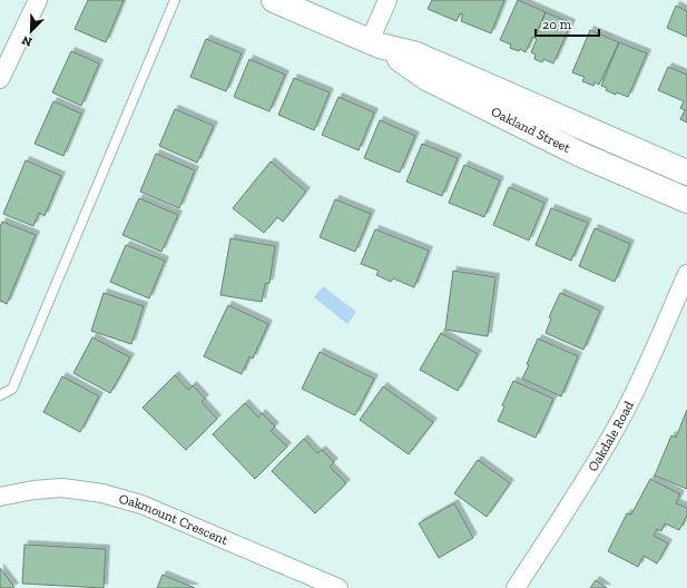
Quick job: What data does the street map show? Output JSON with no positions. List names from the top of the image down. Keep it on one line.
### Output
{"streets":{"street":["Oakland Street","Oakdale Road","Oakmount Crescent"]},"scale_bar":"20 m","north":"bottom left"}
